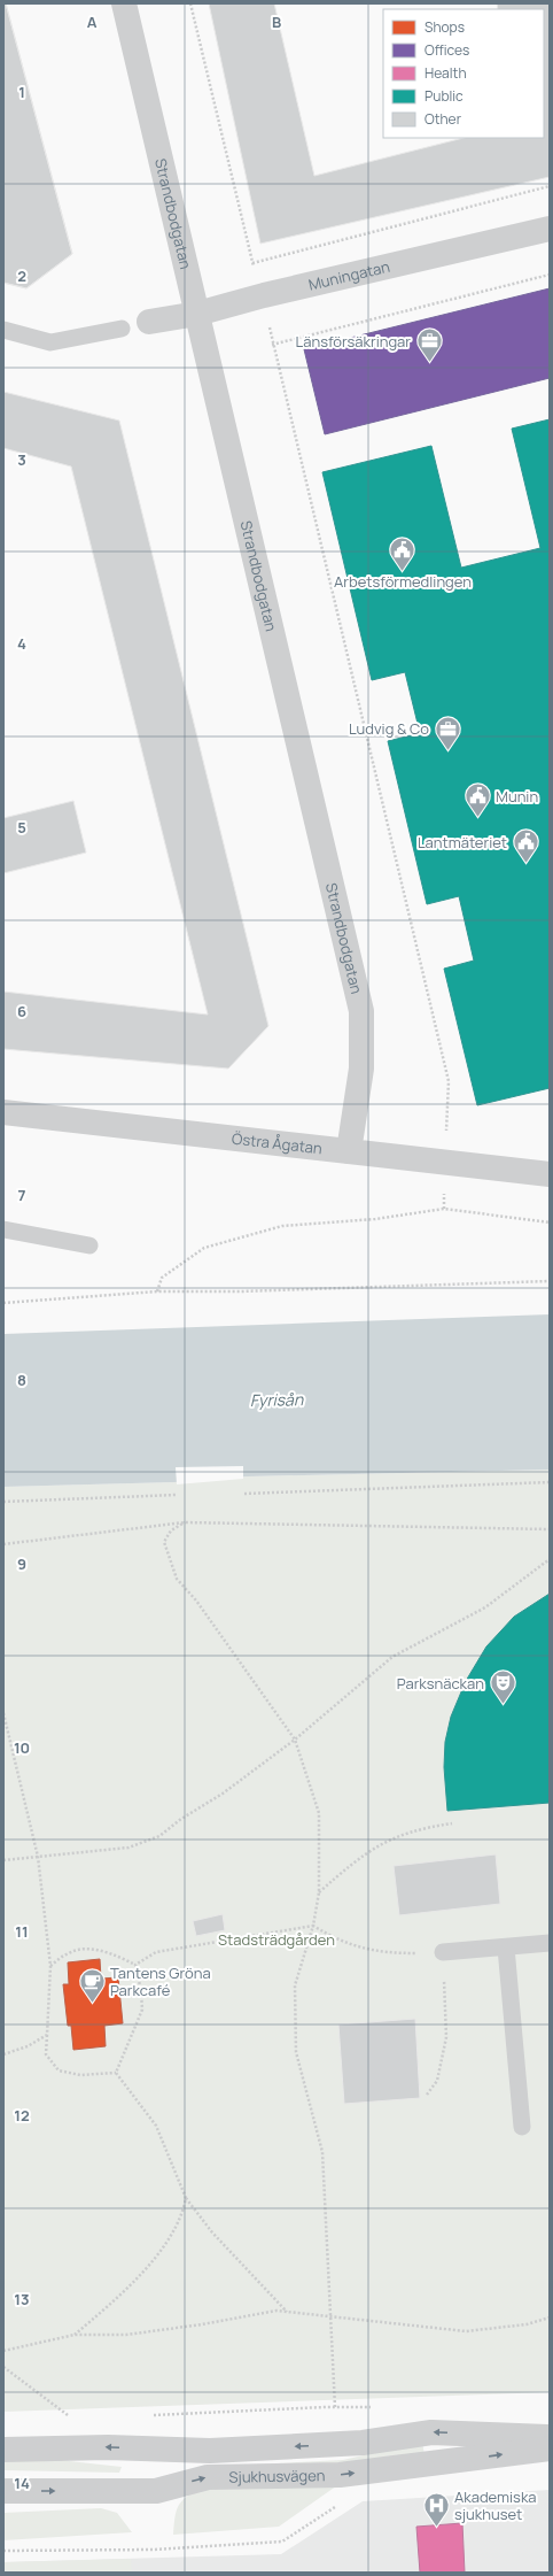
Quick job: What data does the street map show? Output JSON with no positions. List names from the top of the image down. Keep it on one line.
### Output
{"streets":{"street":["Strandbodgatan","Muningatan","Östra Ågatan","Sjukhusvägen"]},"crossings":[["Strandbodgatan","Muningatan"],["Strandbodgatan","Östra Ågatan"]],"water":["Fyrisån"],"parks":["Stadsträdgården"],"places":{"office":["Länsförsäkringar","Ludvig & Co"],"public building":["Arbetsförmedlingen","Munin","Lantmäteriet"],"theatre":["Parksnäckan"],"cafe":["Tantens Gröna Parkcafé"],"hospital":["Akademiska sjukhuset"]},"legend":["Shops","Offices","Health","Public","Other"],"grid":{"columns":["A","B"],"rows":["1","2","3","4","5","6","7","8","9","10","11","12","13","14"]}}
